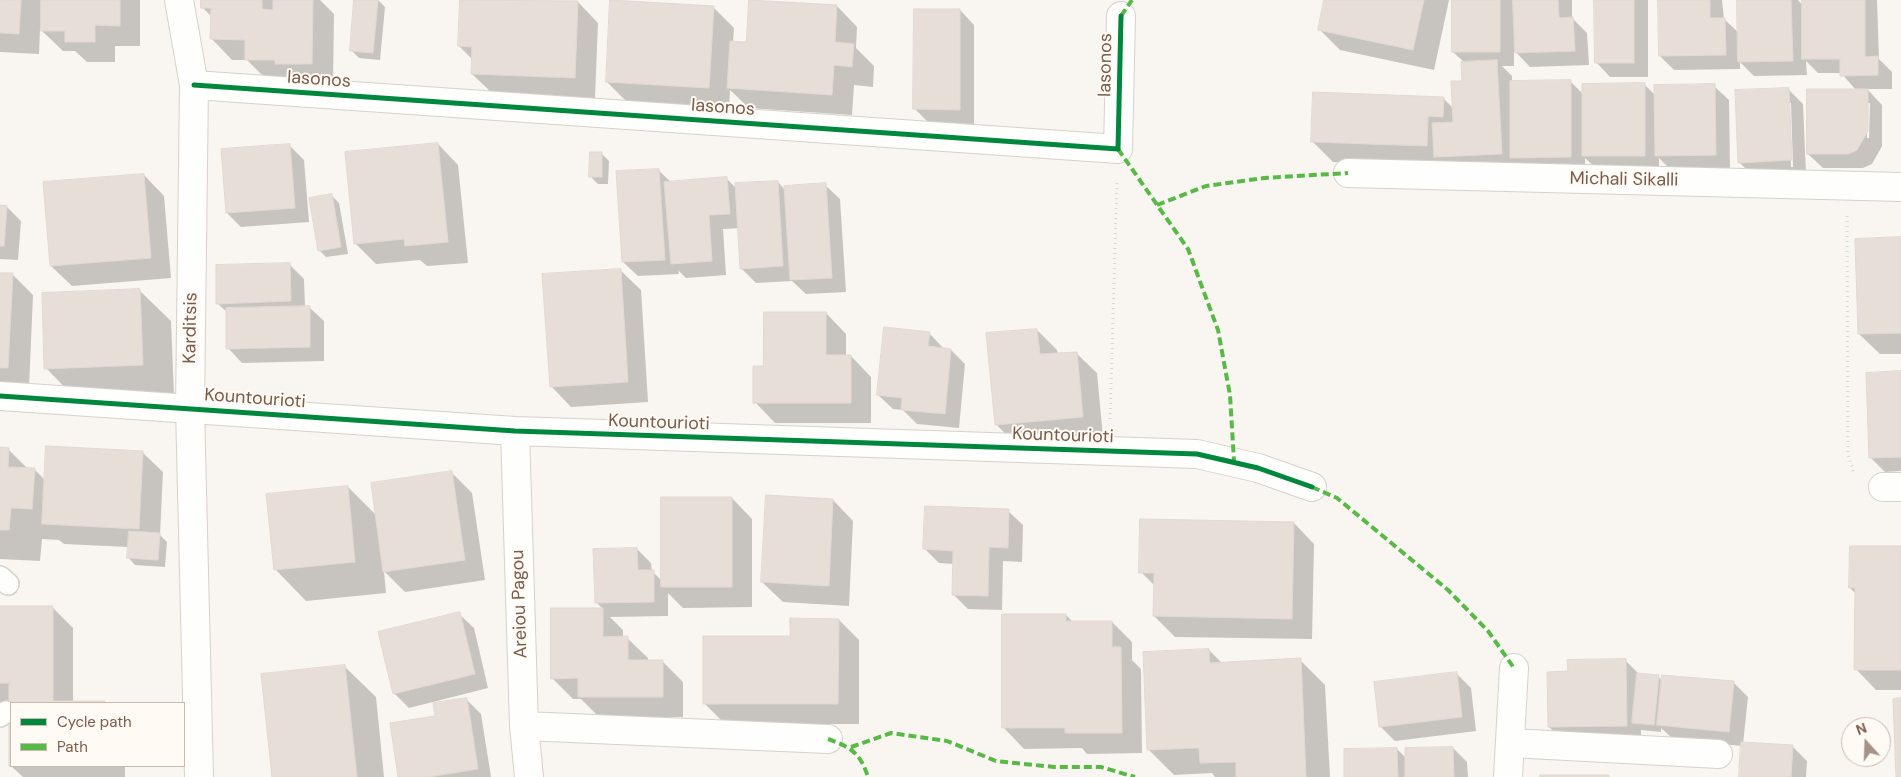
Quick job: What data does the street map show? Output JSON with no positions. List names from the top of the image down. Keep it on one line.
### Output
{"streets":{"street":["Iasonos","Michali Sikalli","Karditsis","Kountourioti","Areiou Pagou"]},"crossings":[["Iasonos","Karditsis"],["Karditsis","Kountourioti"],["Kountourioti","Areiou Pagou"]],"legend":["Cycle path","Path"],"north":"top"}
